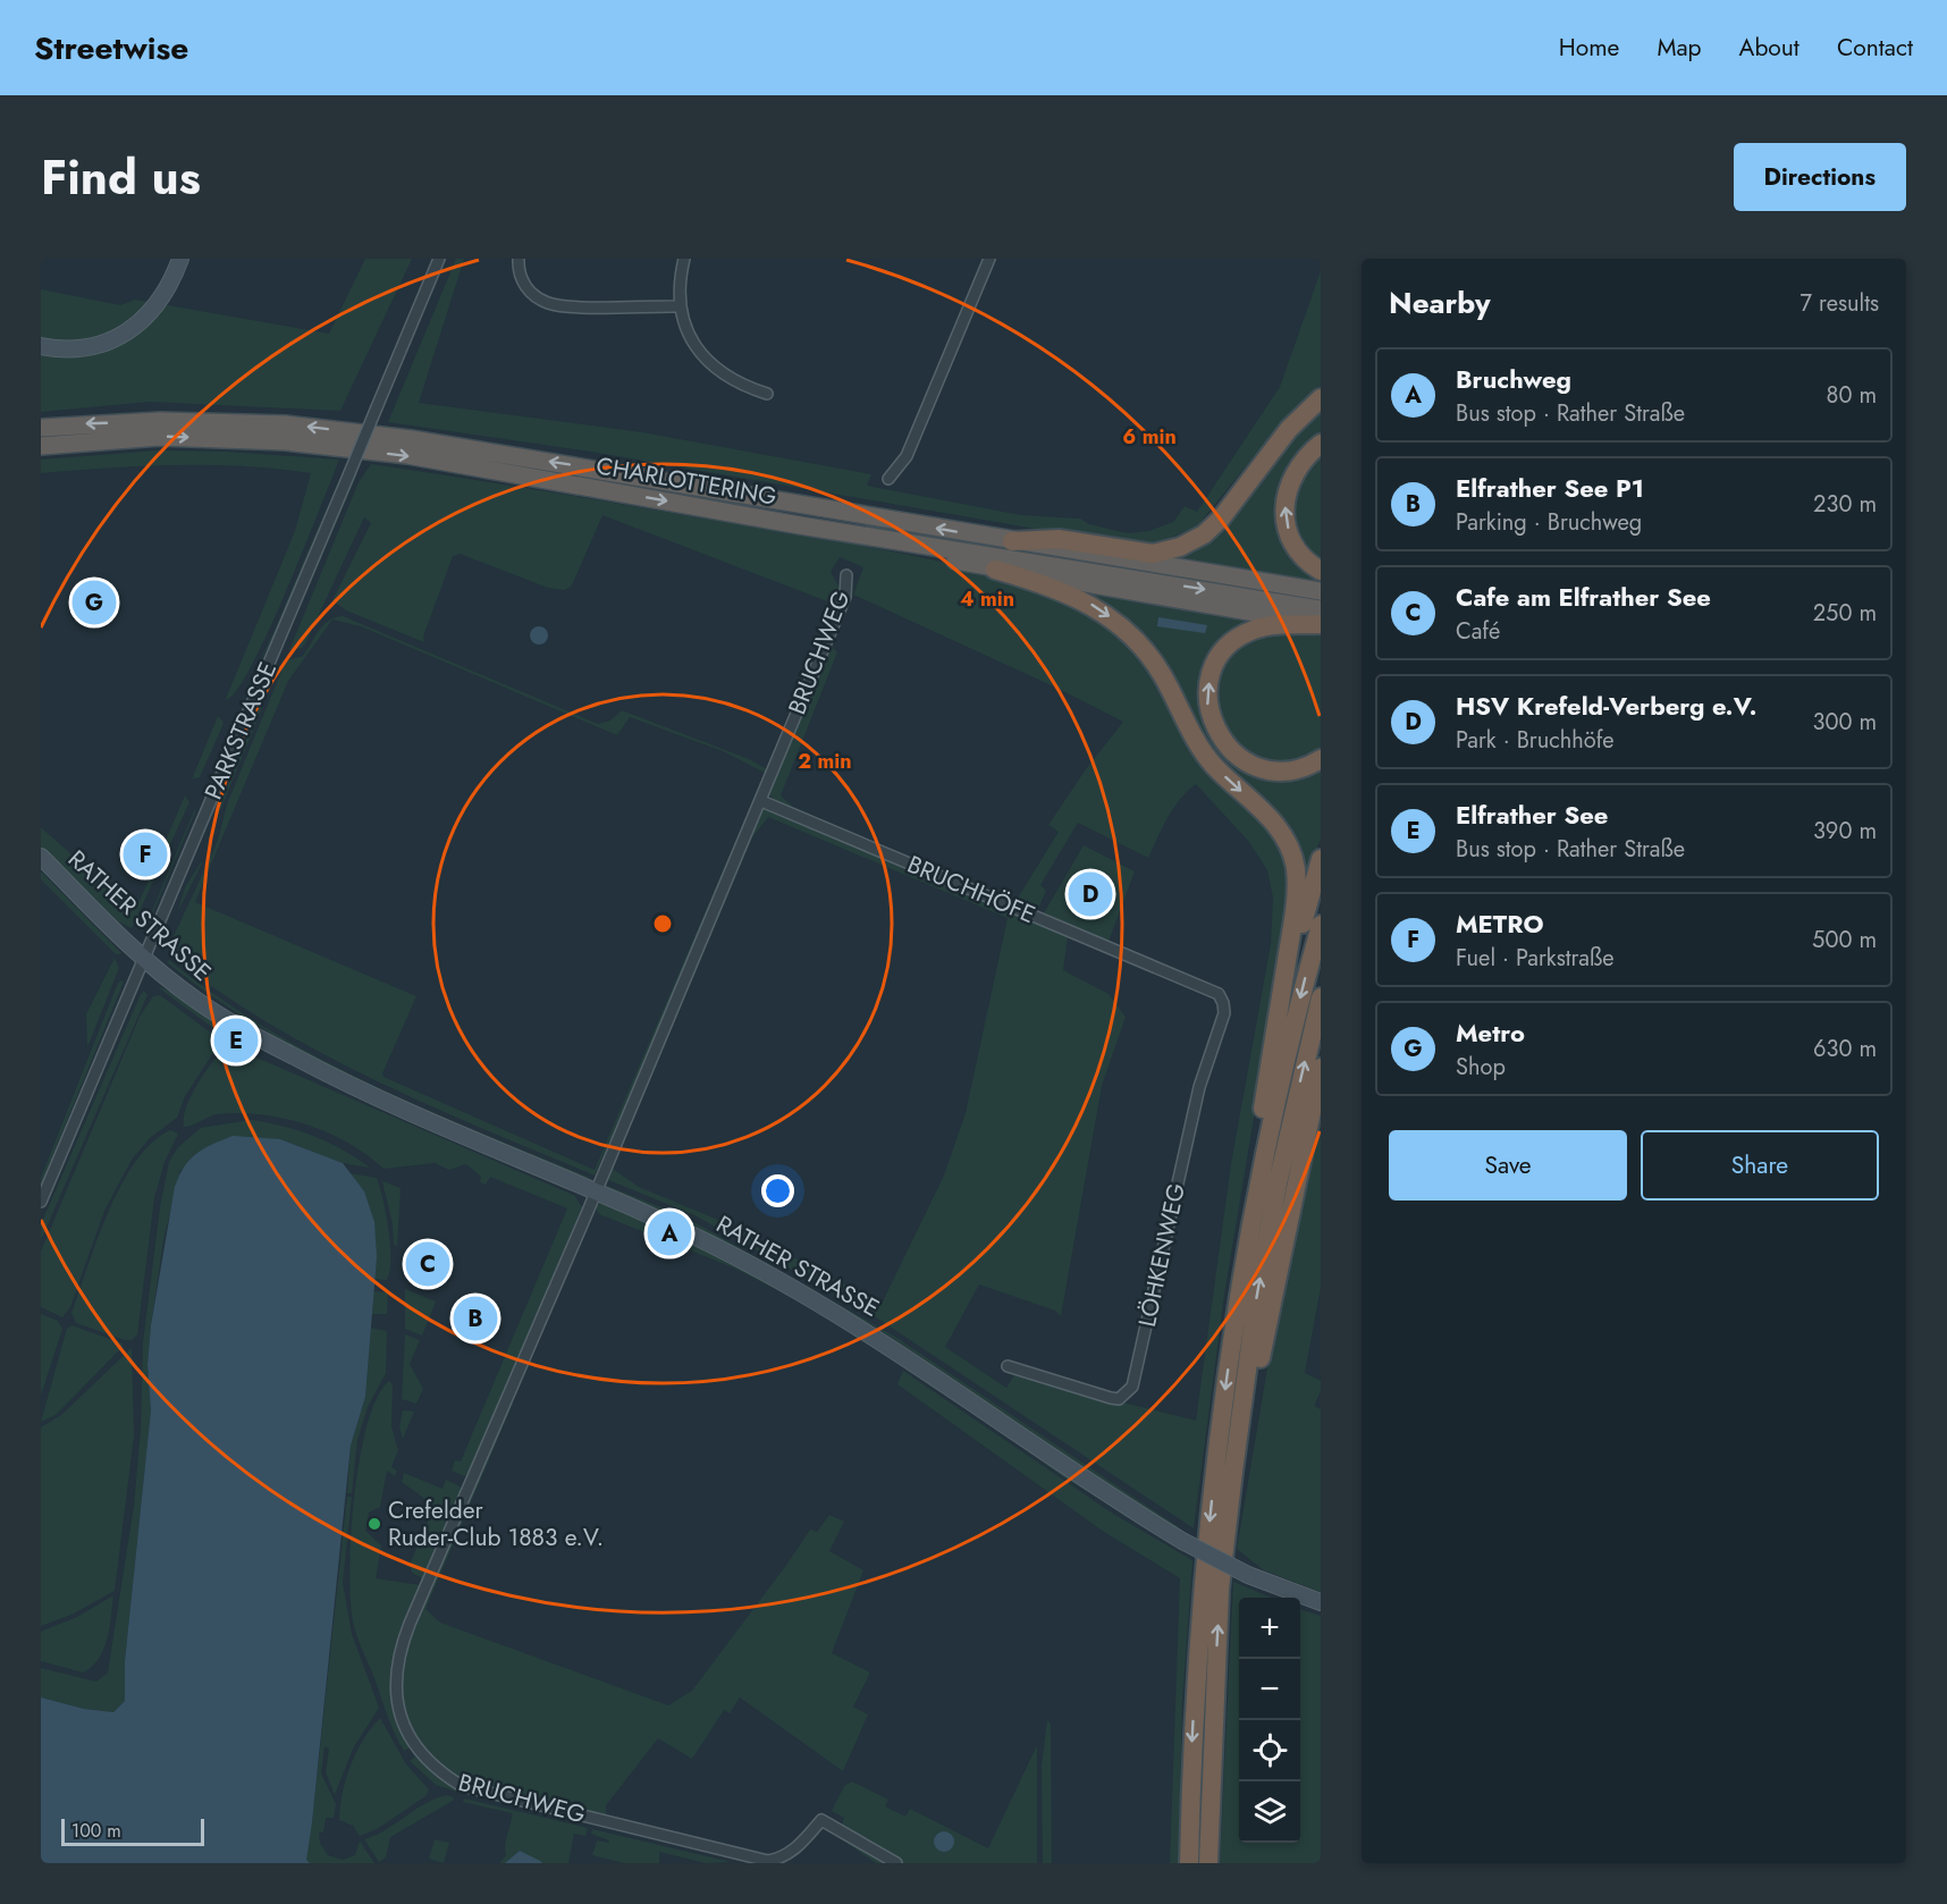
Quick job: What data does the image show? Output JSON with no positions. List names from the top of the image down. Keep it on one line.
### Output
{"streets":{"highway":["CHARLOTTERING"],"main road":["RATHER STRASSE"],"street":["BRUCHWEG","PARKSTRASSE","BRUCHHÖFE","LÖHKENWEG"]},"crossings":[["BRUCHWEG","BRUCHHÖFE"],["BRUCHWEG","RATHER STRASSE"],["PARKSTRASSE","RATHER STRASSE"],["BRUCHHÖFE","LÖHKENWEG"]],"places":["Crefelder Ruder-Club 1883 e.V."],"scale_bar":"100 m","page":{"header":"Streetwise","nav":["Home","Map","About","Contact"],"title":"Find us","buttons":["Directions",["Save","Share"]],"heading":["Nearby","7 results"],"list":[{"mark":"A","name":"Bruchweg","note":"Bus stop · Rather Straße","value":"80 m"},{"mark":"B","name":"Elfrather See P1","note":"Parking · Bruchweg","value":"230 m"},{"mark":"C","name":"Cafe am Elfrather See","note":"Café","value":"250 m"},{"mark":"D","name":"HSV Krefeld-Verberg e.V.","note":"Park · Bruchhöfe","value":"300 m"},{"mark":"E","name":"Elfrather See","note":"Bus stop · Rather Straße","value":"390 m"},{"mark":"F","name":"METRO","note":"Fuel · Parkstraße","value":"500 m"},{"mark":"G","name":"Metro","note":"Shop","value":"630 m"}],"pins":["G","F","D","E","A","C","B"],"map_buttons":["+","−"],"scale":"100 m"},"rings":["6 min","4 min","2 min"]}
